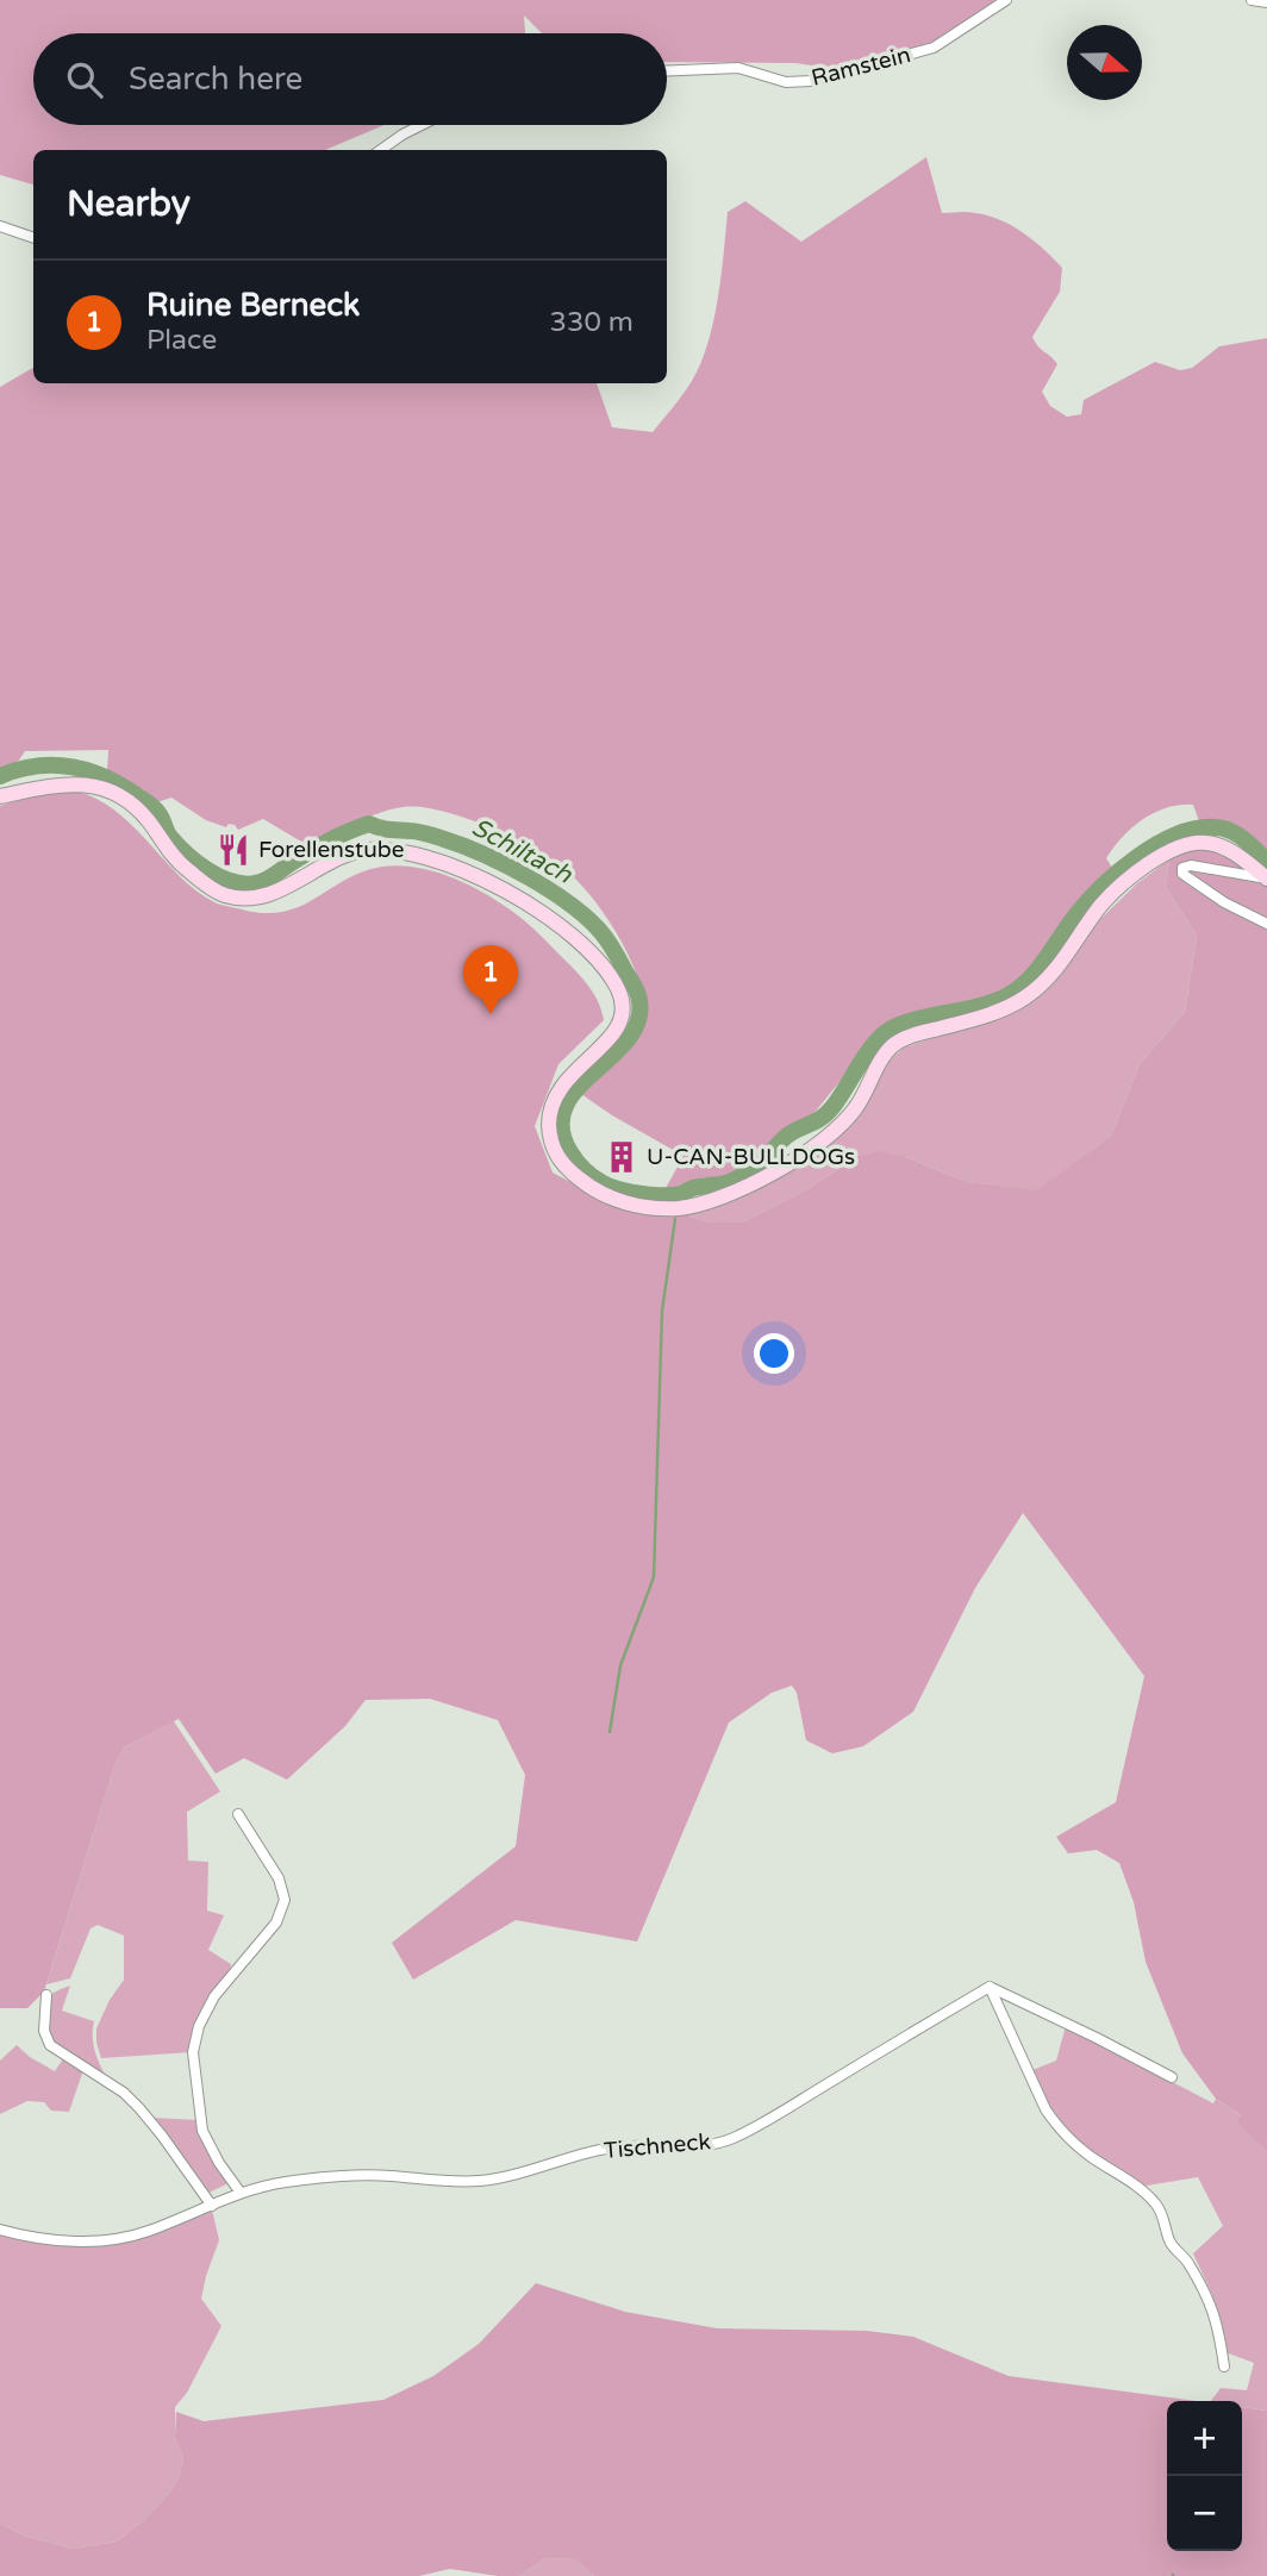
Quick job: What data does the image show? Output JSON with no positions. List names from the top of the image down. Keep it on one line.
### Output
{"streets":{"street":["Ramstein","Tischneck"]},"water":["Schiltach"],"places":{"restaurant":["Forellenstube"],"building":["U-CAN-BULLDOGs"]},"north":"right","page":{"search":"Search here","heading":"Nearby","list":[{"mark":"1","name":"Ruine Berneck","note":"Place","value":"330 m"}],"pins":"1","map_buttons":["+","−"]}}
